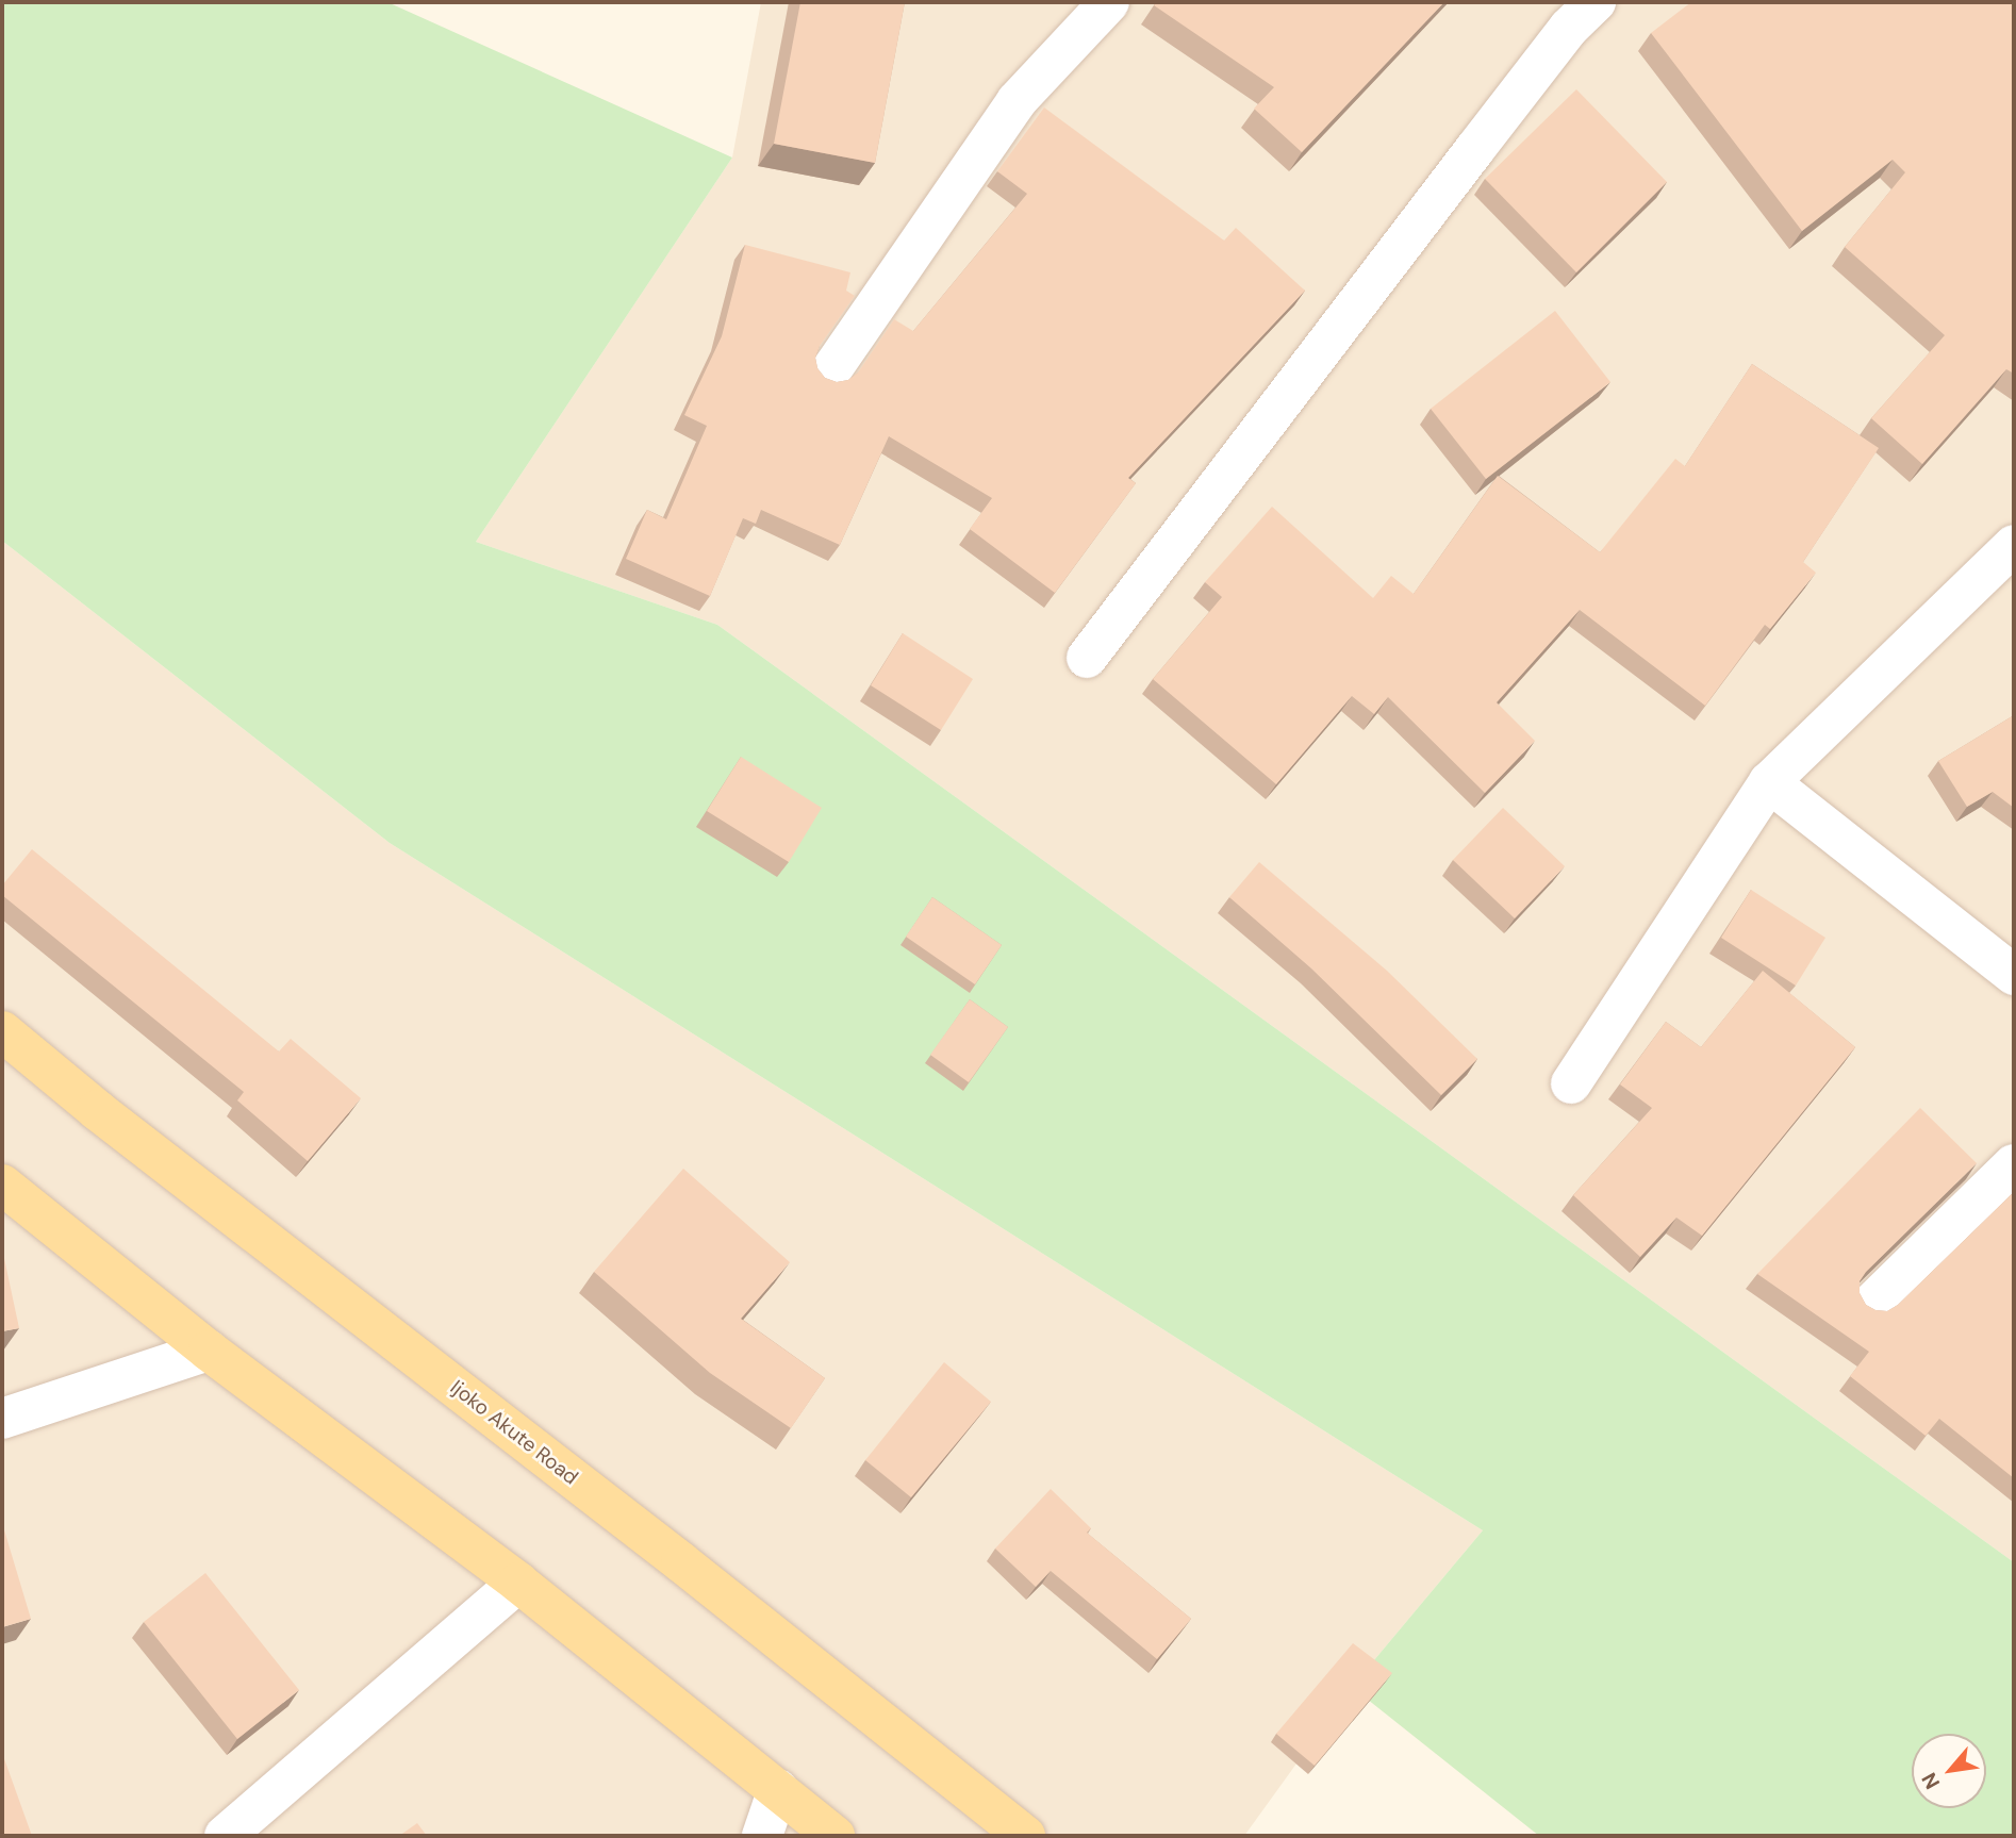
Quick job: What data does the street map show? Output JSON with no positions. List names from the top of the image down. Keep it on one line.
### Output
{"streets":{"main road":["Ijoko Akute Road"]},"north":"bottom left"}
